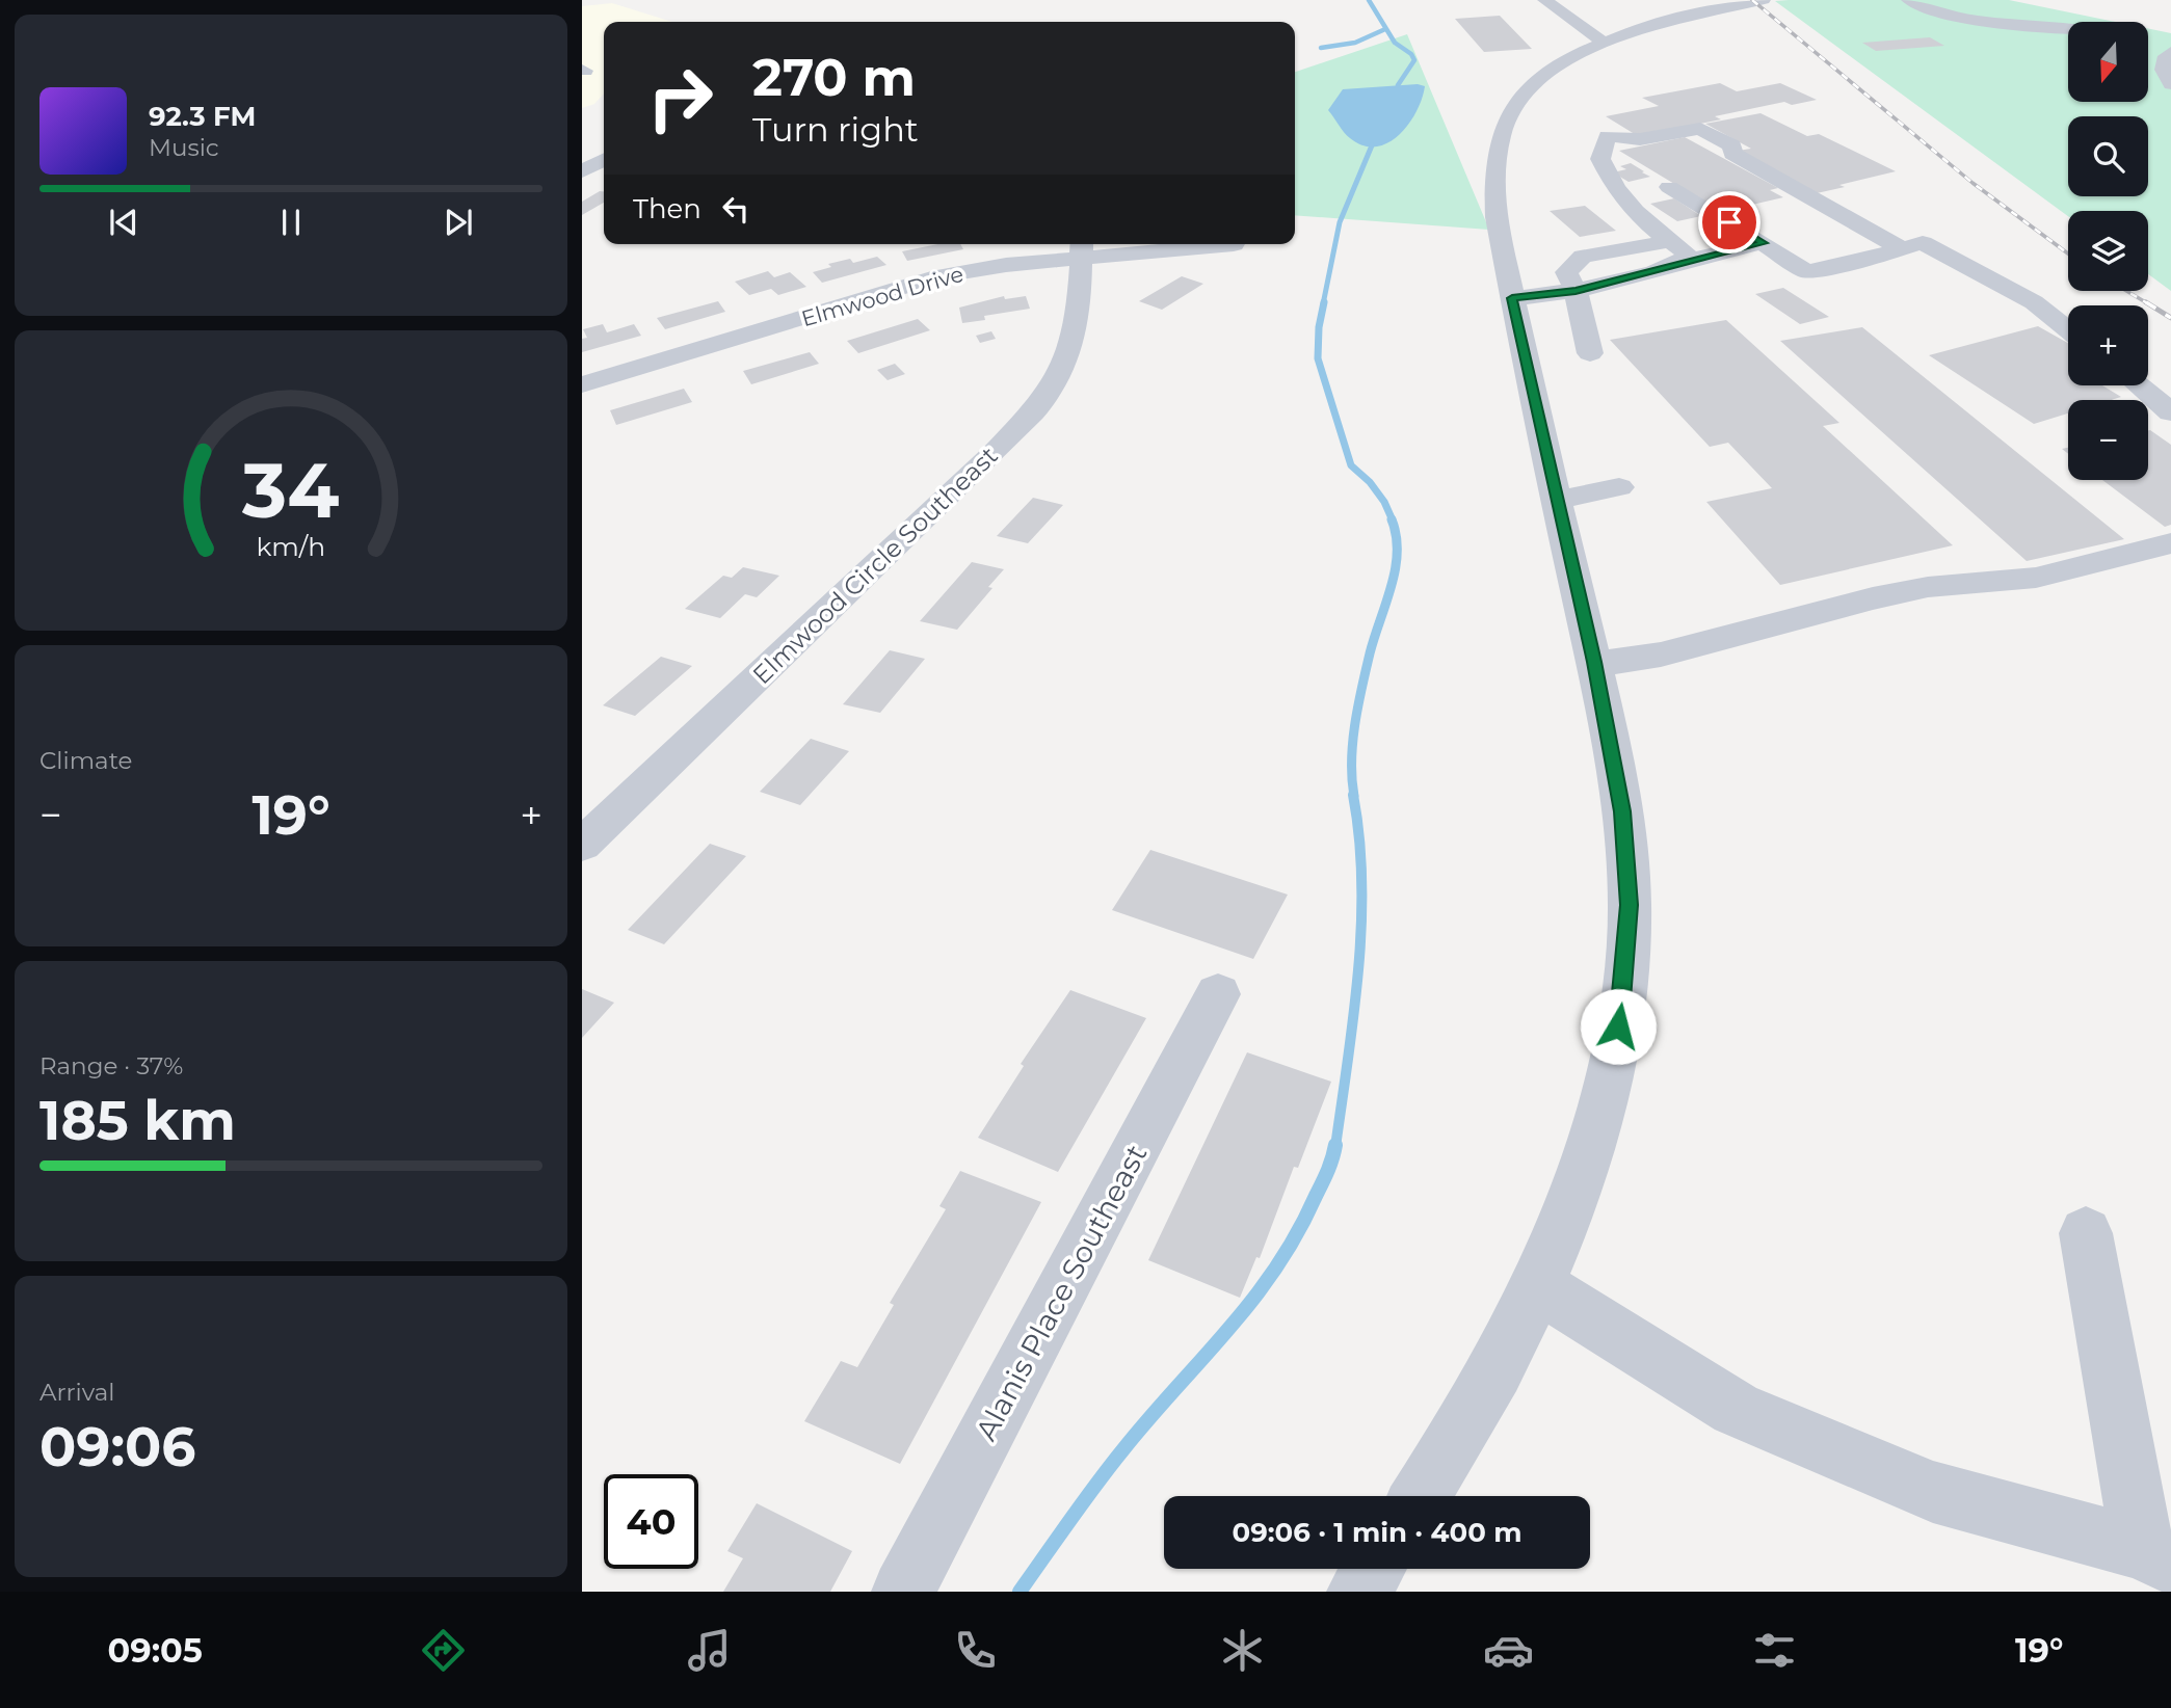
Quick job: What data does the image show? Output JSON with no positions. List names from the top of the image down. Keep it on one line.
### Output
{"streets":{"street":["Elmwood Drive","Elmwood Circle Southeast","Alanis Place Southeast"]},"crossings":[["Elmwood Drive","Elmwood Circle Southeast"]],"north":"bottom","page":{"map_buttons":["+","−"],"turn":["270 m","Turn right"],"song":["92.3 FM","Music"],"then":"Then","tile":["Climate",["Range · 37%","185 km"],["Arrival","09:06"]],"heat":["−","19°","+"],"limit":"40","trip":"09:06 · 1 min · 400 m","tabs":["09:05","19°"],"gauge":["34","km/h"]}}
